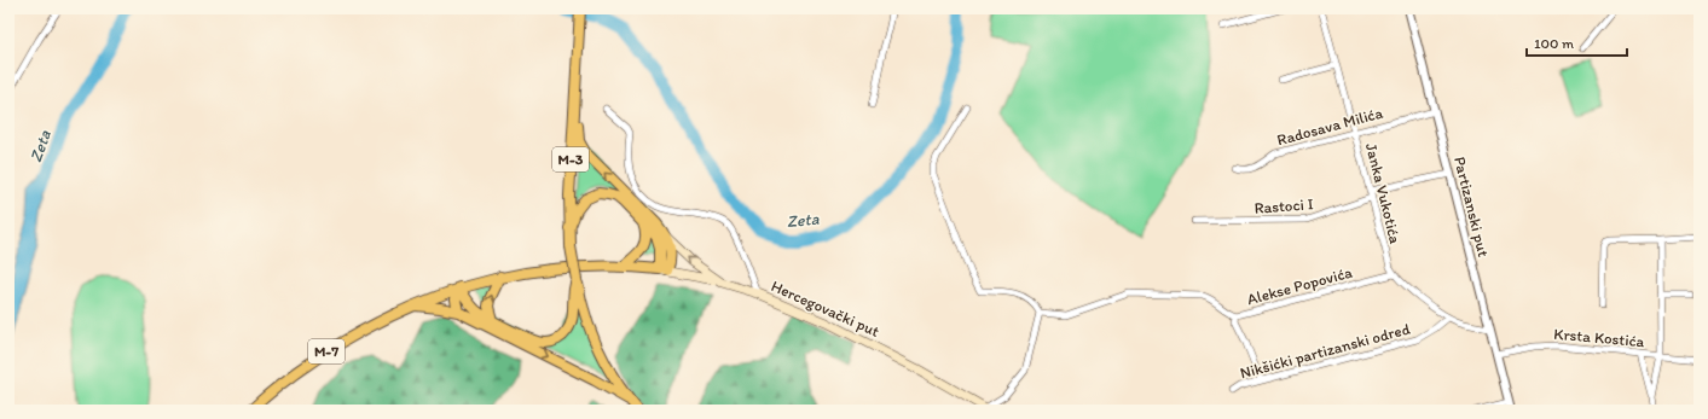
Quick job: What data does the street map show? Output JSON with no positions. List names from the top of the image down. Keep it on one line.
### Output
{"streets":{"main road":["M-3","Hercegovački put","M-7"],"street":["Radosava Milića","Janka Vukotića","Rastoci I","Partizanski put","Alekse Popovića","Krsta Kostića","Nikšićki partizanski odred"]},"crossings":[["Radosava Milića","Janka Vukotića"],["Radosava Milića","Partizanski put"],["Janka Vukotića","Rastoci I"],["Janka Vukotića","Partizanski put"],["Janka Vukotića","Alekse Popovića"],["Janka Vukotića","Nikšićki partizanski odred"],["Partizanski put","Krsta Kostića"]],"water":["Zeta"],"scale_bar":"100 m"}
